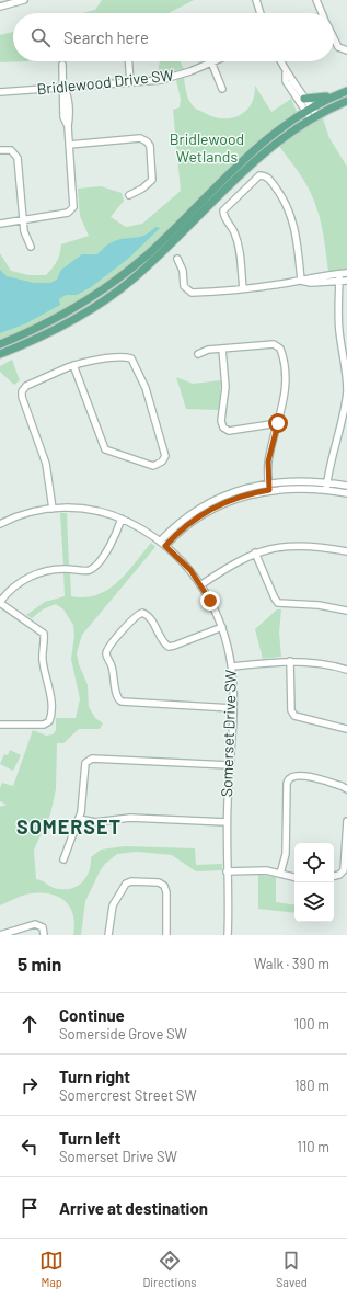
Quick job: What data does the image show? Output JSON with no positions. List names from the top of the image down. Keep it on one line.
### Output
{"streets":{"street":["Bridlewood Drive SW","Somerset Drive SW"]},"districts":["SOMERSET"],"parks":["Bridlewood Wetlands"],"page":{"search":"Search here","heading":["5 min","Walk · 390 m"],"list":[["Continue","Somerside Grove SW","100 m"],["Turn right","Somercrest Street SW","180 m"],["Turn left","Somerset Drive SW","110 m"],"Arrive at destination"],"nav":["Map","Directions","Saved"]}}
